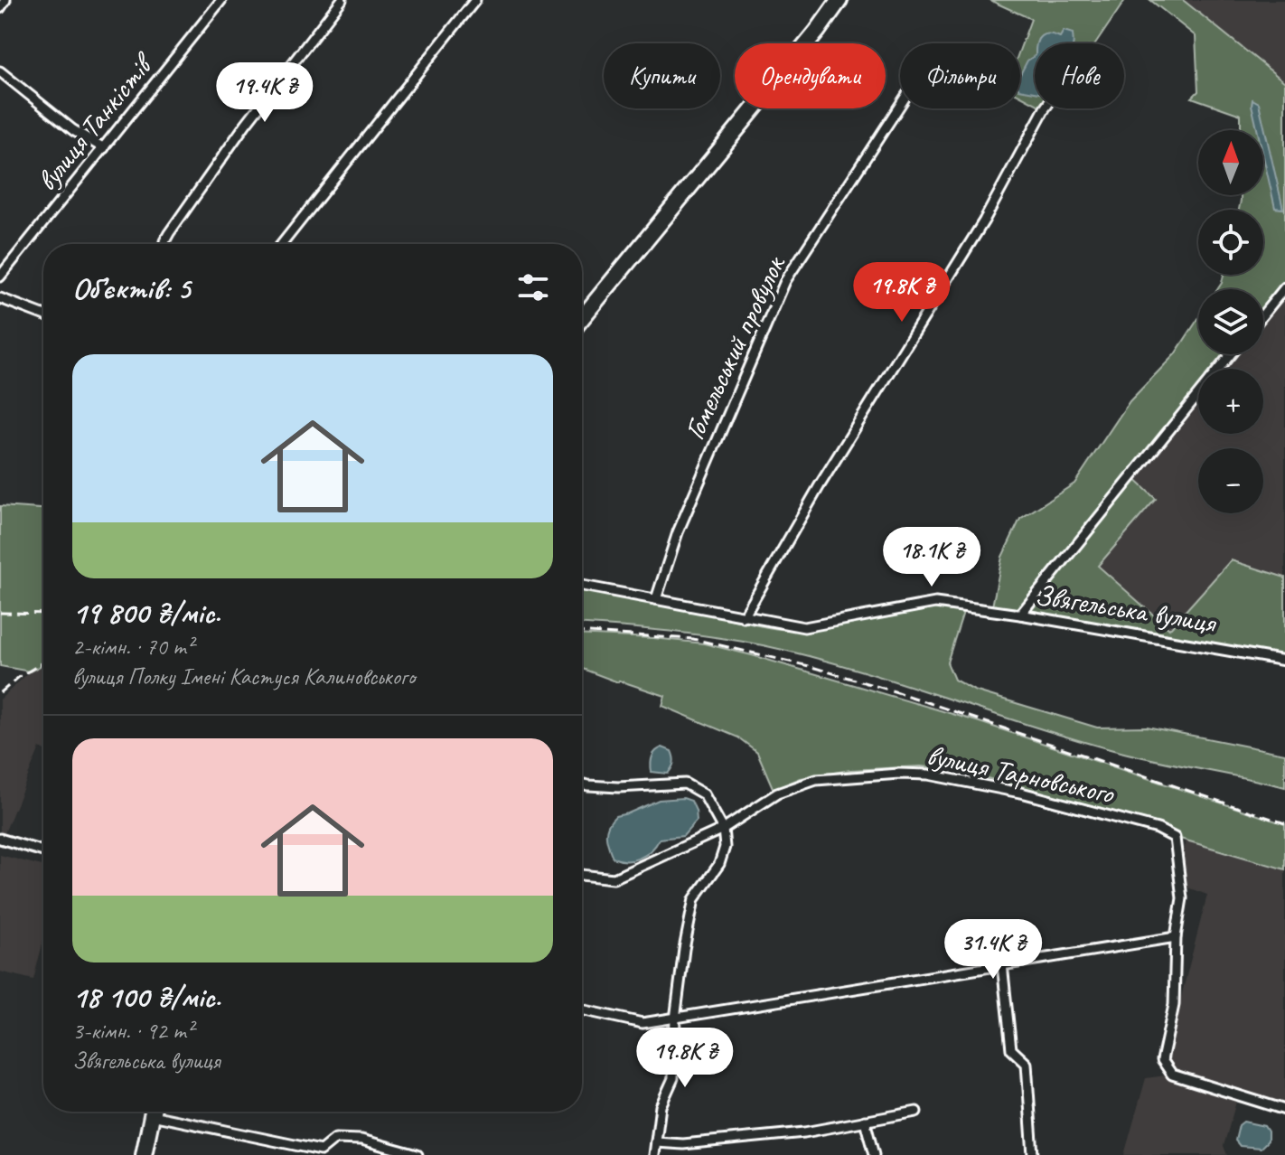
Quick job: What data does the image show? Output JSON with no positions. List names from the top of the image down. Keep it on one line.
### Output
{"streets":{"street":["вулиця Танкістів","Гомельський провулок","Звягельська вулиця","вулиця Тарновського"]},"crossings":[["Гомельський провулок","Звягельська вулиця"]],"north":"top","page":{"chip":["Купити","Орендувати","Фільтри","Нове"],"price":["19.4K ₴","19.8K ₴","18.1K ₴","31.4K ₴","19.8K ₴"],"map_buttons":["+","−"],"heading":"Об’єктів: 5","list":[{"name":"19 800 ₴/міс.","note":"2-кімн. · 70 m² · вулиця Полку Імені Кастуся Калиновського"},{"name":"18 100 ₴/міс.","note":"3-кімн. · 92 m² · Звягельська вулиця"}]}}
